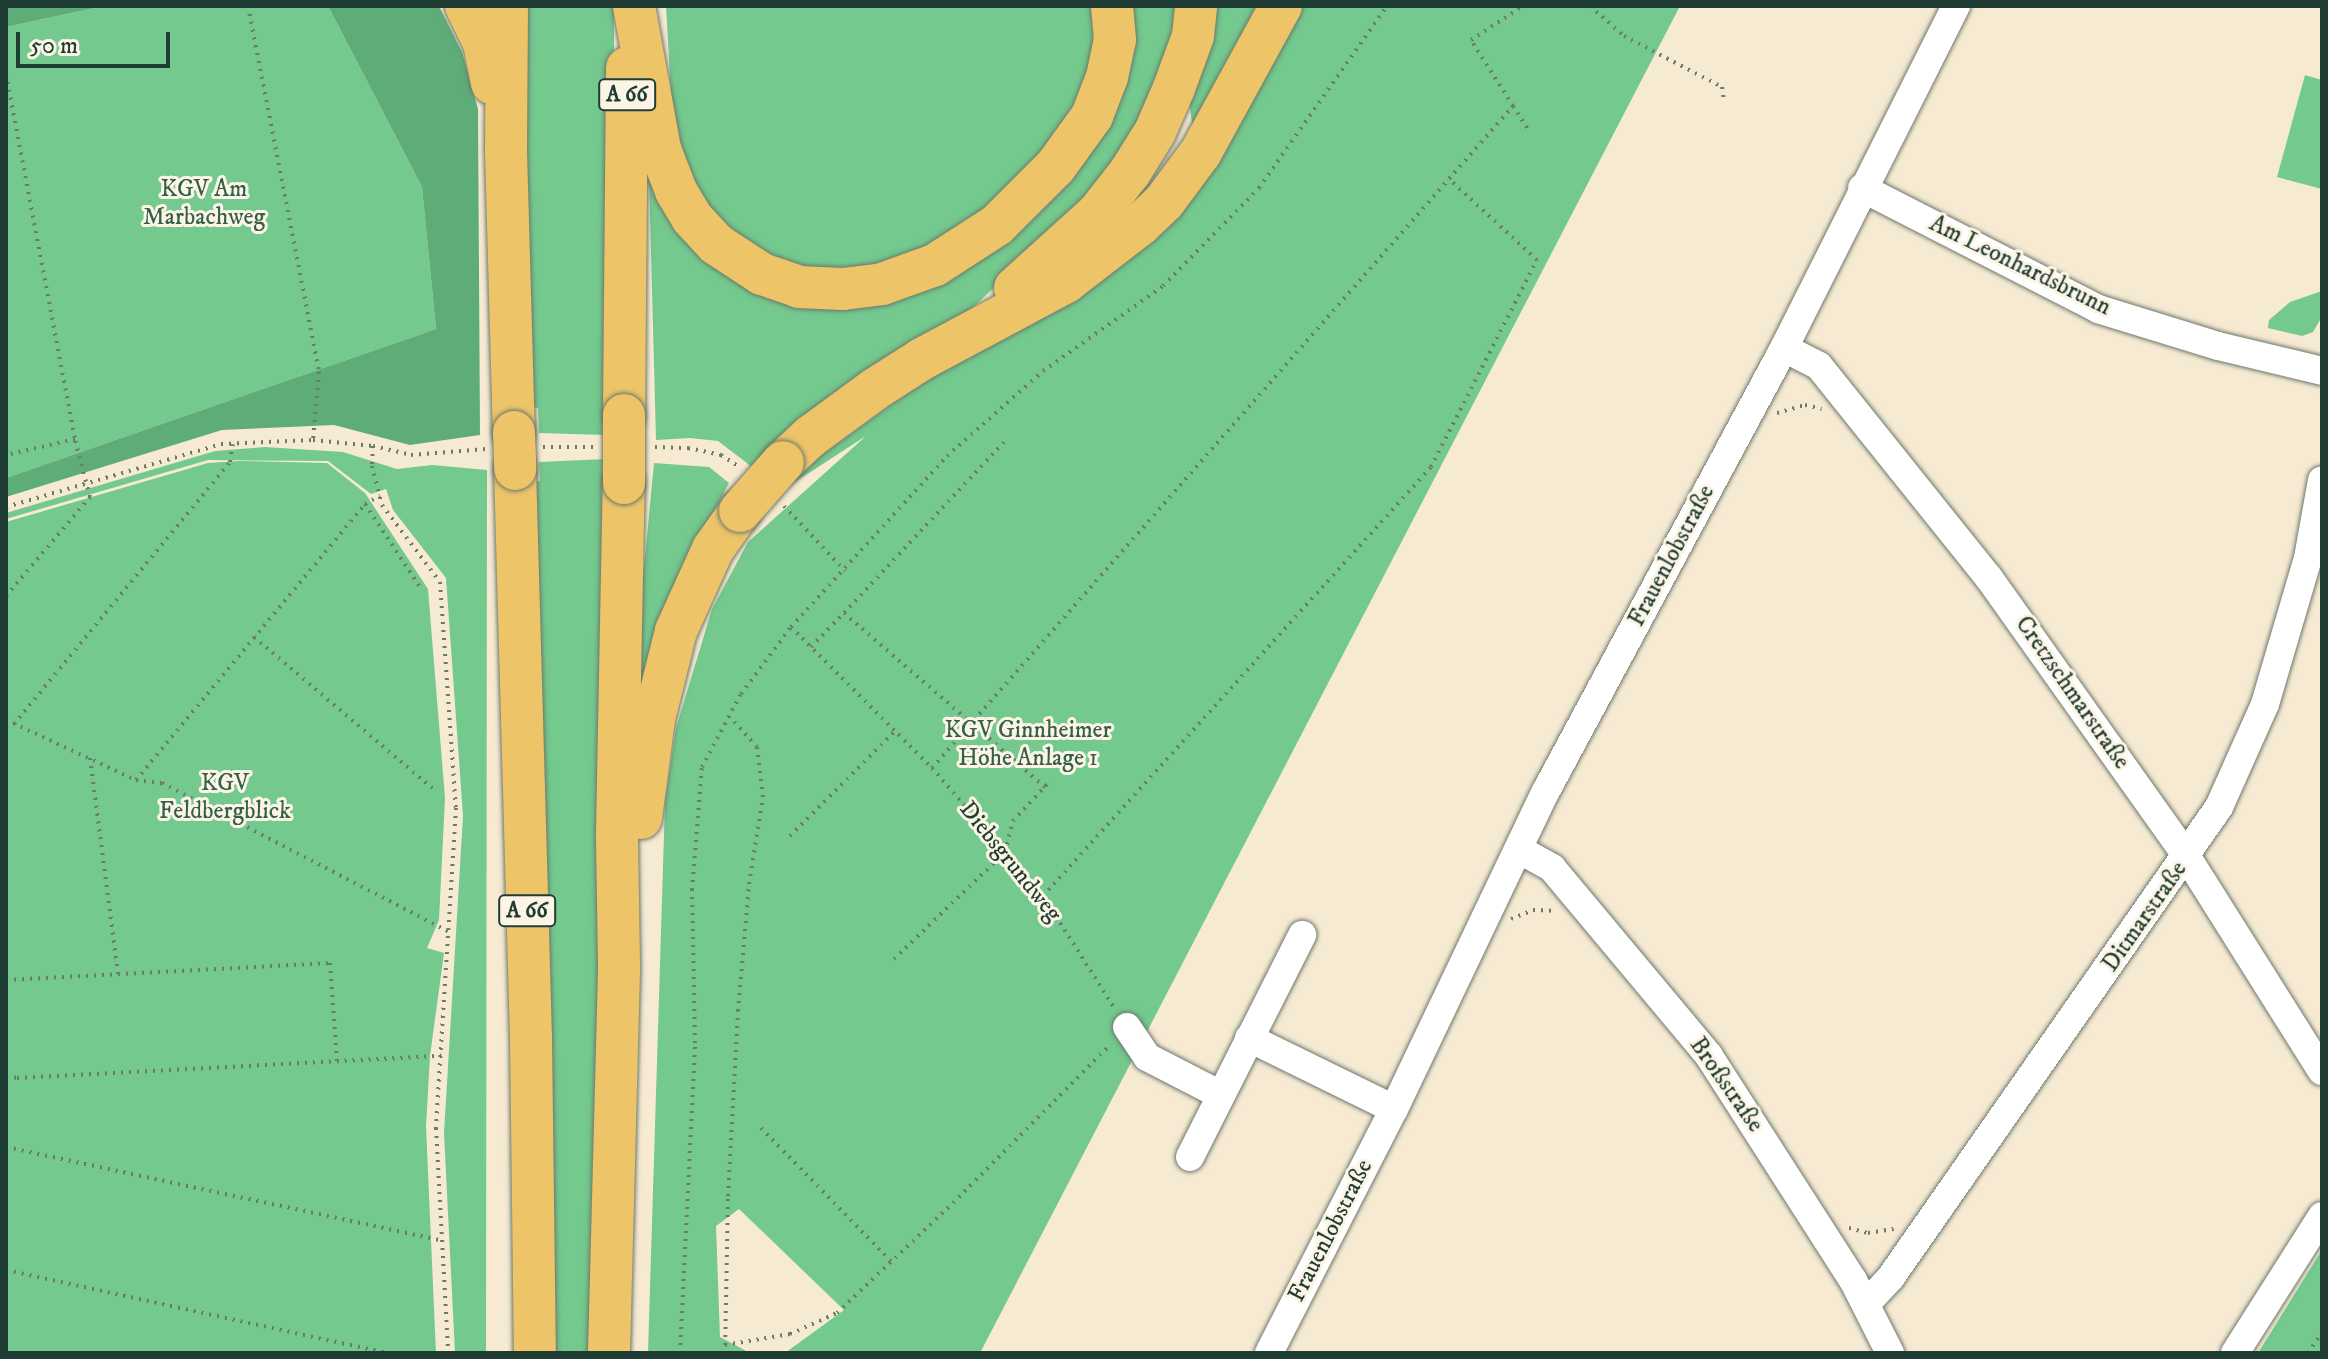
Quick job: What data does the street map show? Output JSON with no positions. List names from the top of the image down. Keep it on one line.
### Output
{"streets":{"highway":["A 66"],"street":["Am Leonhardsbrunn","Frauenlobstraße","Cretzschmarstraße","Ditmarstraße","Broßstraße"],"path":["Diebsgrundweg"]},"crossings":[["Am Leonhardsbrunn","Frauenlobstraße"],["Frauenlobstraße","Cretzschmarstraße"],["Frauenlobstraße","Broßstraße"],["Cretzschmarstraße","Ditmarstraße"],["Ditmarstraße","Broßstraße"]],"parks":["KGV Am Marbachweg","KGV Ginnheimer Höhe Anlage 1","KGV Feldbergblick"],"scale_bar":"50 m"}
